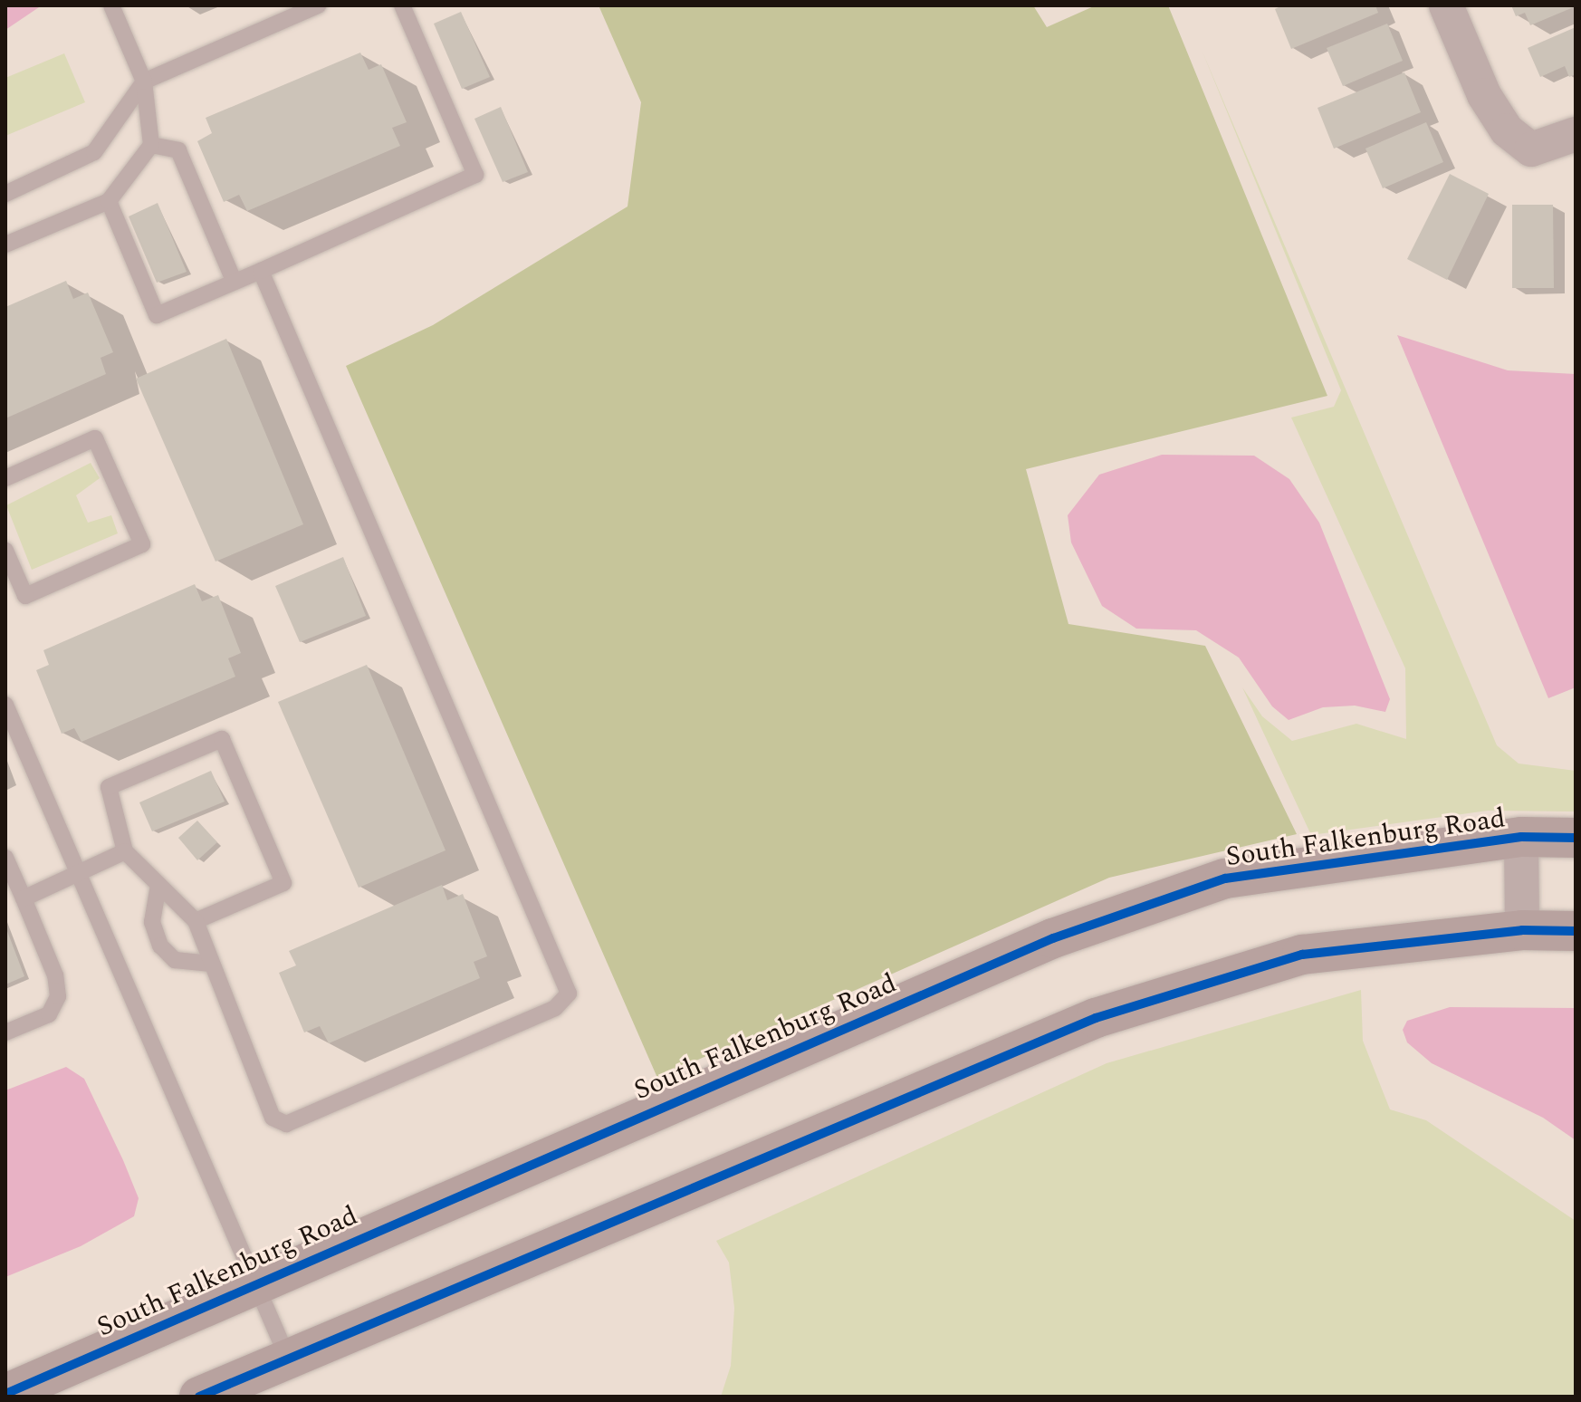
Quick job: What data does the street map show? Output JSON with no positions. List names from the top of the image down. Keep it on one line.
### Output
{"streets":{"street":["South Falkenburg Road"]}}
